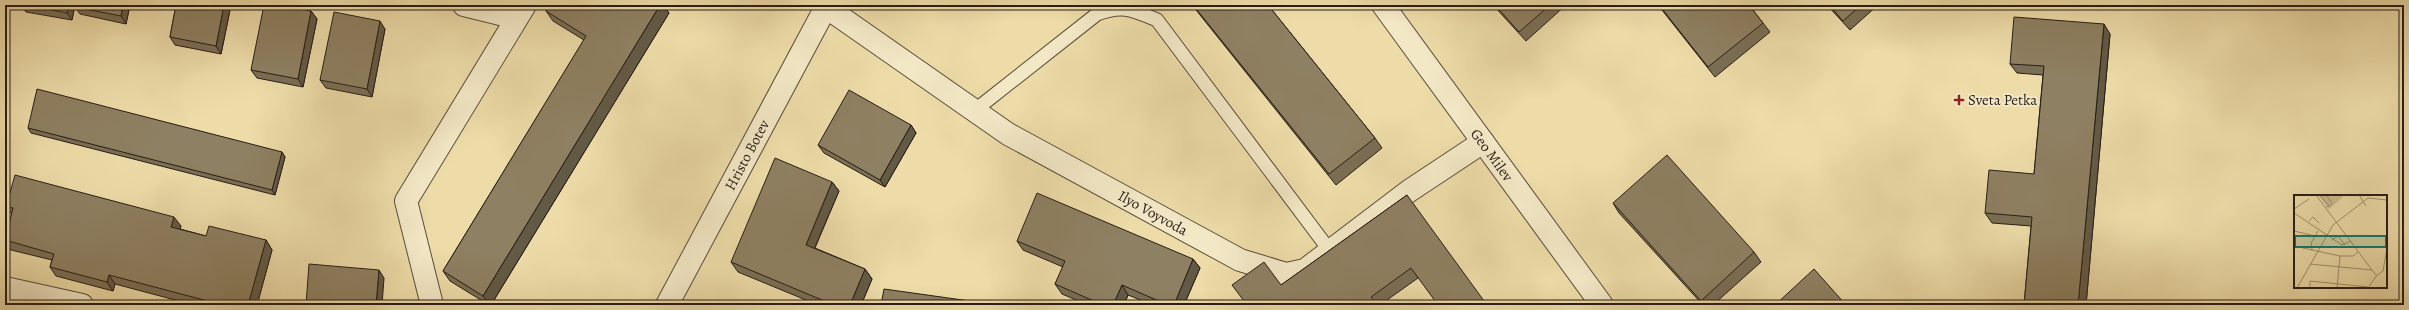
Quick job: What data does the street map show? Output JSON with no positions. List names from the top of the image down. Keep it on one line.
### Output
{"streets":{"street":["Hristo Botev","Geo Milev","Ilyo Voyvoda"]},"crossings":[["Hristo Botev","Ilyo Voyvoda"],["Geo Milev","Ilyo Voyvoda"]],"places":{"health":["Sveta Petka"]}}
